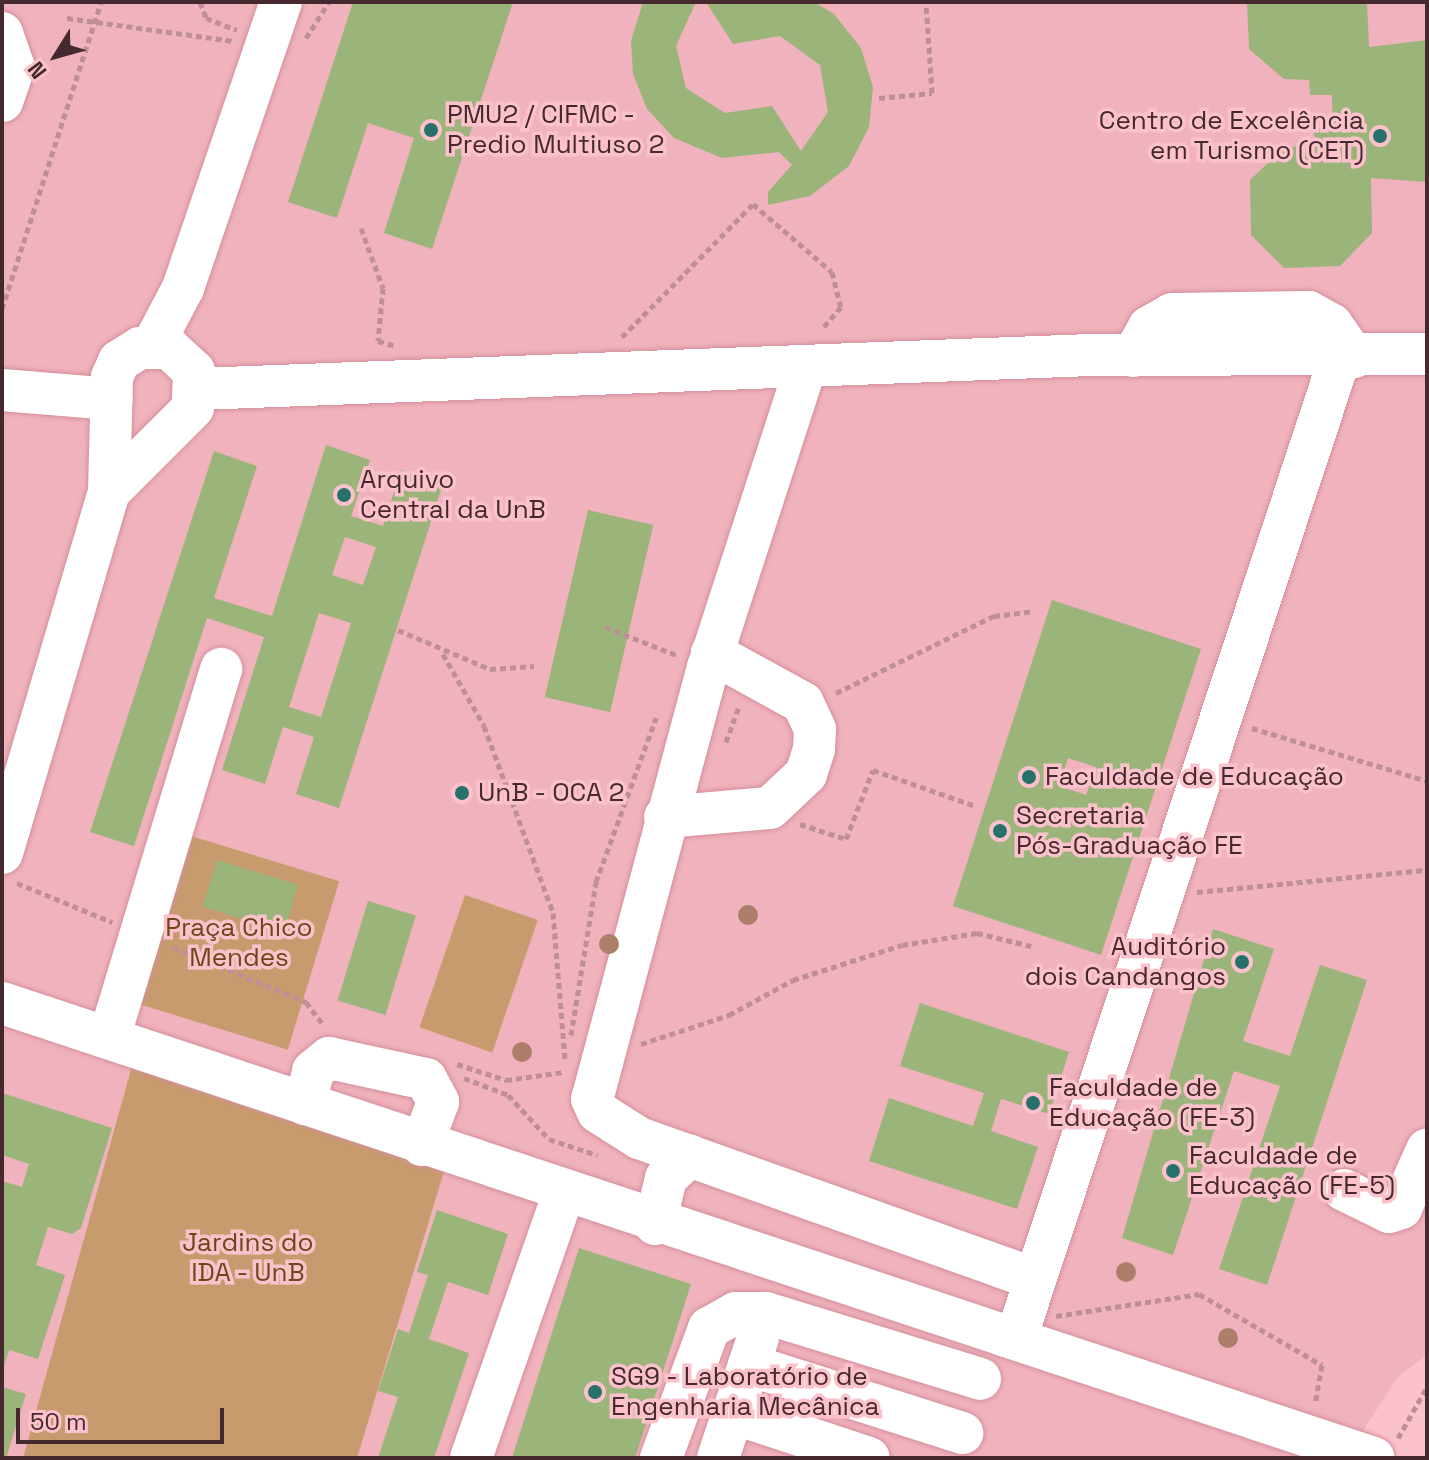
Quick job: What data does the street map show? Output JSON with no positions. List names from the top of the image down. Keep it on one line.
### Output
{"parks":["Praça Chico Mendes","Jardins do IDA - UnB"],"places":["PMU2 / CIFMC - Predio Multiuso 2","Centro de Excelência em Turismo (CET)","Arquivo Central da UnB","Faculdade de Educação","UnB - OCA 2","Secretaria Pós-Graduação FE","Auditório dois Candangos","Faculdade de Educação (FE-3)","Faculdade de Educação (FE-5)","SG9 - Laboratório de Engenharia Mecânica"],"scale_bar":"50 m","north":"bottom left"}
